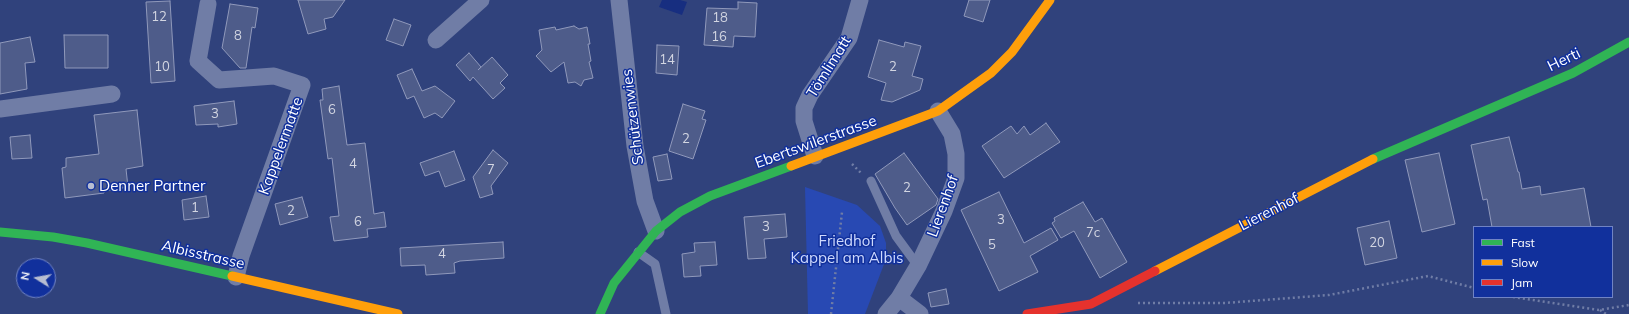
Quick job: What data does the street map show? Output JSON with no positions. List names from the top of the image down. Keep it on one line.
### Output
{"streets":{"street":["Herti","Tömlimatt","Schützenwies","Ebertswilerstrasse","Kappelermatte","Lierenhof","Albisstrasse"]},"crossings":[["Herti","Lierenhof"],["Tömlimatt","Ebertswilerstrasse"],["Schützenwies","Ebertswilerstrasse"],["Ebertswilerstrasse","Lierenhof"],["Kappelermatte","Albisstrasse"]],"parks":["Friedhof Kappel am Albis"],"places":["Denner Partner"],"house_numbers":["12","18","8","16","14","10","2","6","3","2","4","7","2","1","2","3","6","3","7c","20","5","4"],"legend":["Fast","Slow","Jam"],"north":"left"}
